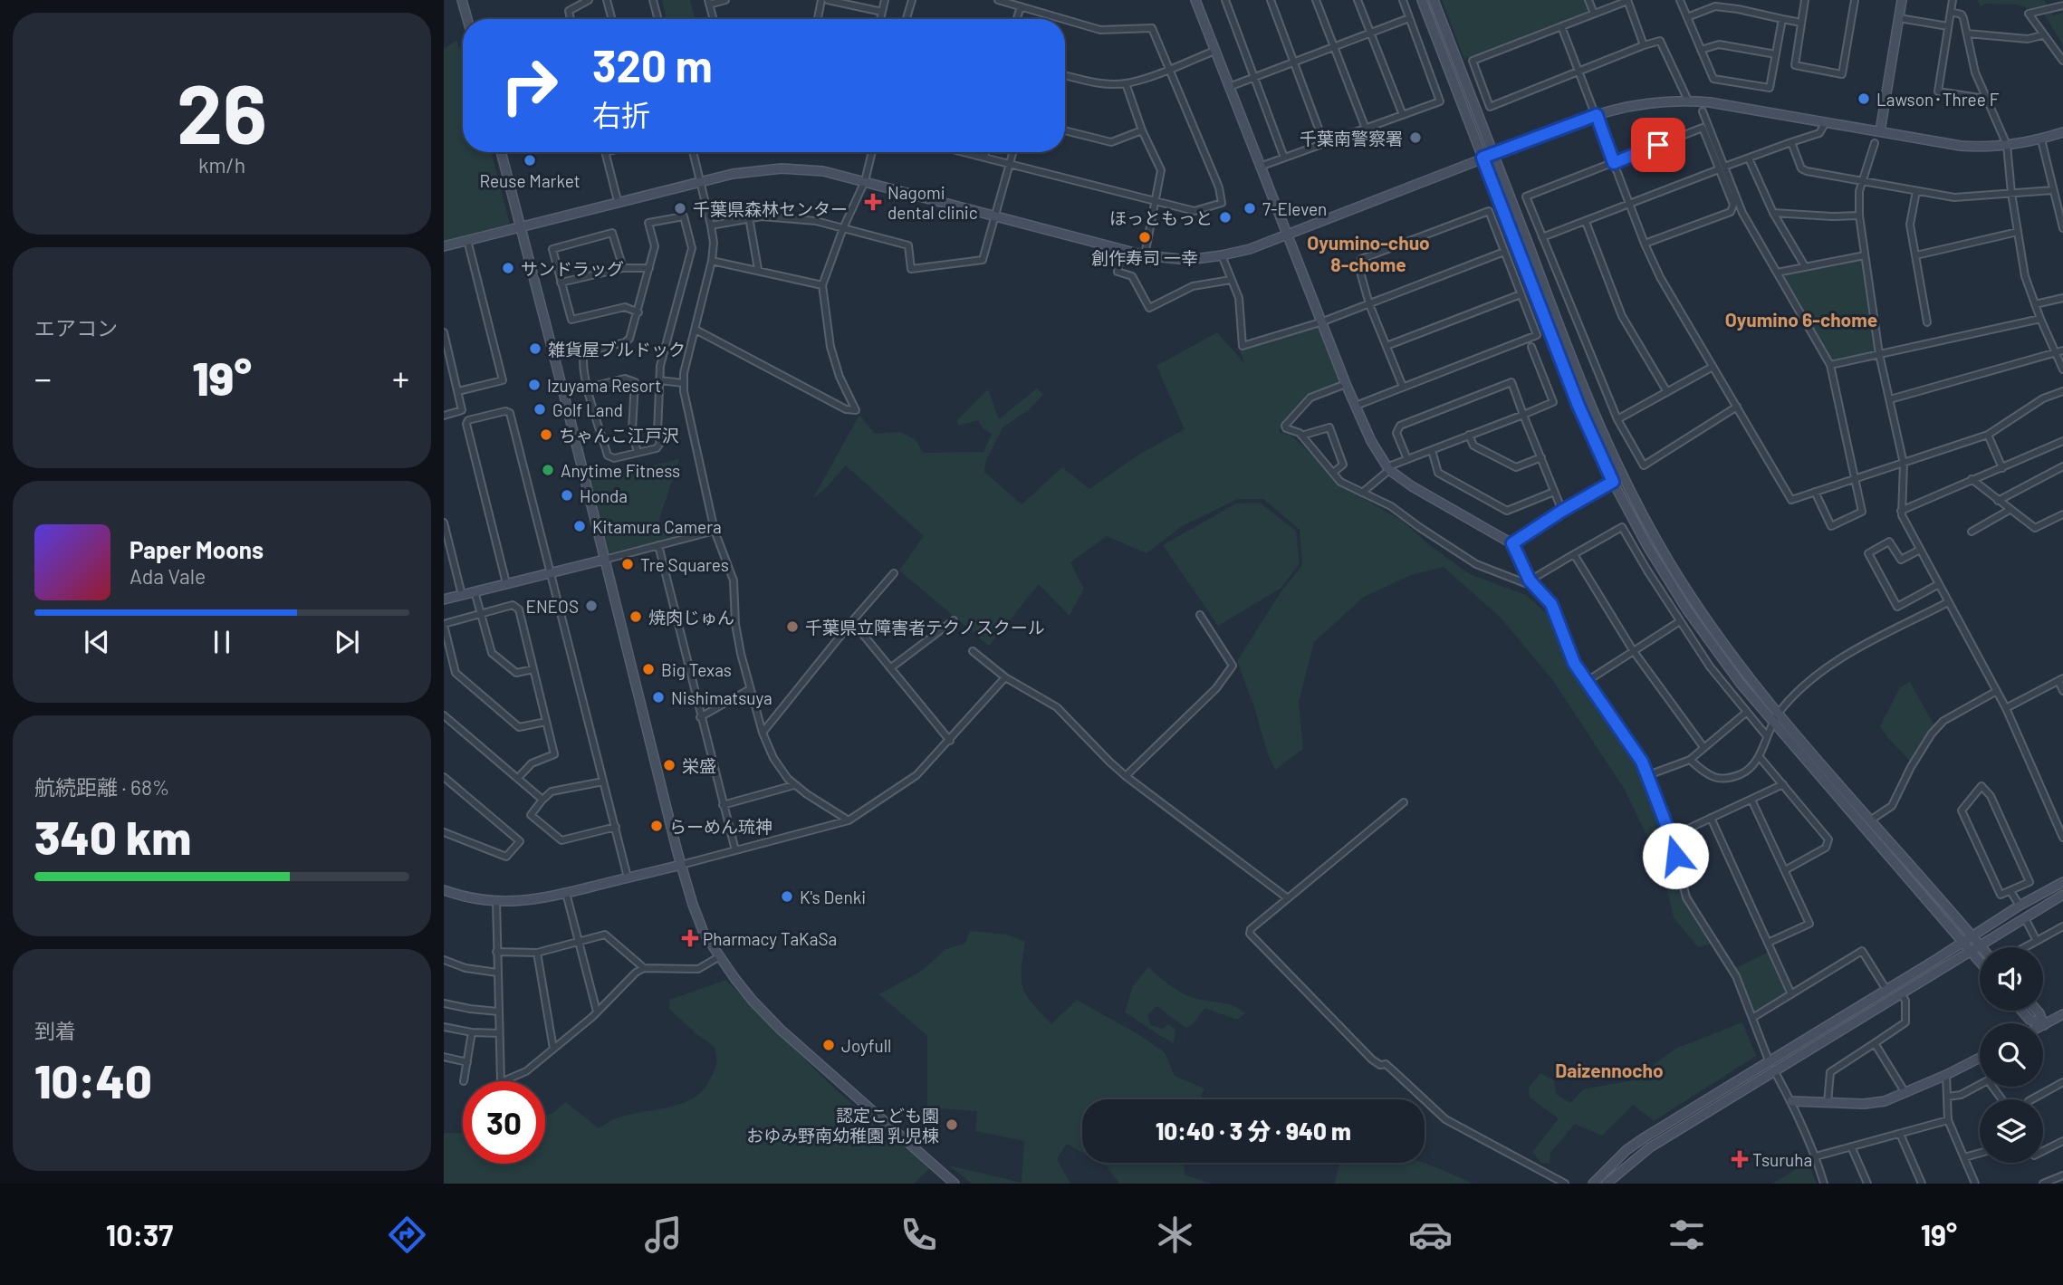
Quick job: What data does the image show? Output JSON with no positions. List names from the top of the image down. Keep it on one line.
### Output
{"districts":["Oyumino-chuo 8-chome","Oyumino 6-chome","Daizennocho"],"places":{"other":["Lawson･Three F","千葉南警察署","Reuse Market","千葉県森林センター","7-Eleven","ほっともっと","創作寿司 一幸","サンドラッグ","雑貨屋ブルドック","Izuyama Resort","Golf Land","ちゃんこ江戸沢","Anytime Fitness","Honda","Kitamura Camera","Tre Squares","ENEOS","焼肉じゅん","千葉県立障害者テクノスクール","Big Texas","Nishimatsuya","栄盛","らーめん琉神","K's Denki","Joyfull","認定こども園 おゆみ野南幼稚園 乳児棟"],"health":["Nagomi dental clinic","Pharmacy TaKaSa","Tsuruha"]},"page":{"tile":[["26","km/h"],"エアコン",["航続距離 · 68%","340 km"],["到着","10:40"]],"turn":["320 m","右折"],"heat":["−","19°","+"],"song":["Paper Moons","Ada Vale"],"limit":"30","trip":"10:40 · 3 分 · 940 m","tabs":["10:37","19°"]}}
